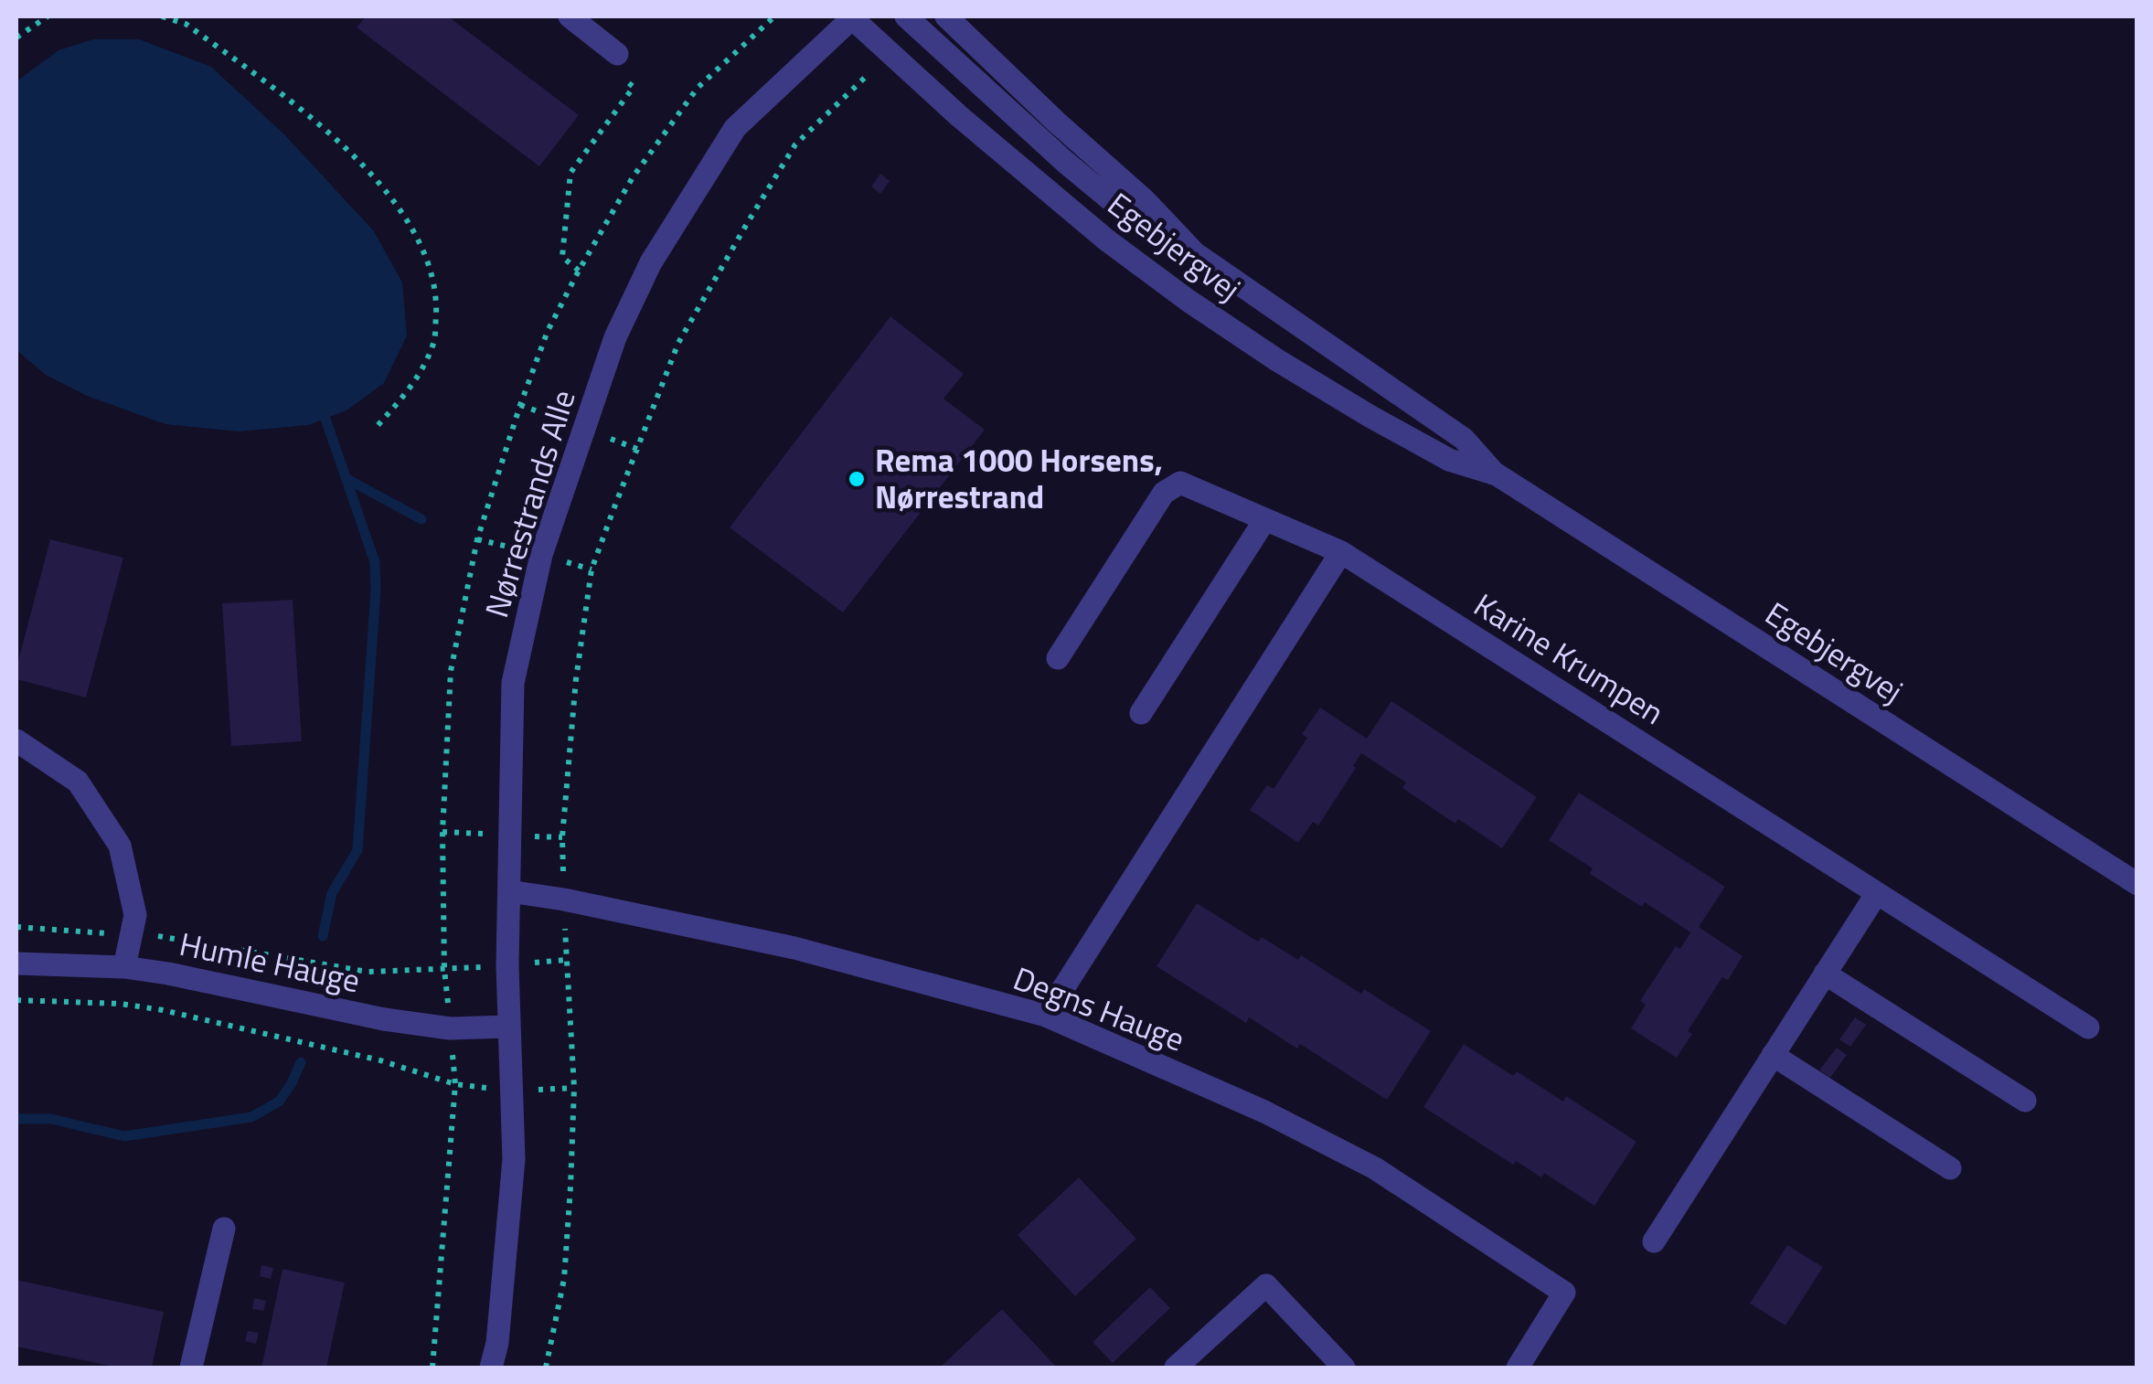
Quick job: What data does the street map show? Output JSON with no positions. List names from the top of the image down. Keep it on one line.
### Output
{"streets":{"street":["Egebjergvej","Nørrestrands Alle","Karine Krumpen","Humle Hauge","Degns Hauge"]},"crossings":[["Egebjergvej","Nørrestrands Alle"],["Nørrestrands Alle","Humle Hauge"],["Nørrestrands Alle","Degns Hauge"]],"places":["Rema 1000 Horsens, Nørrestrand"]}
